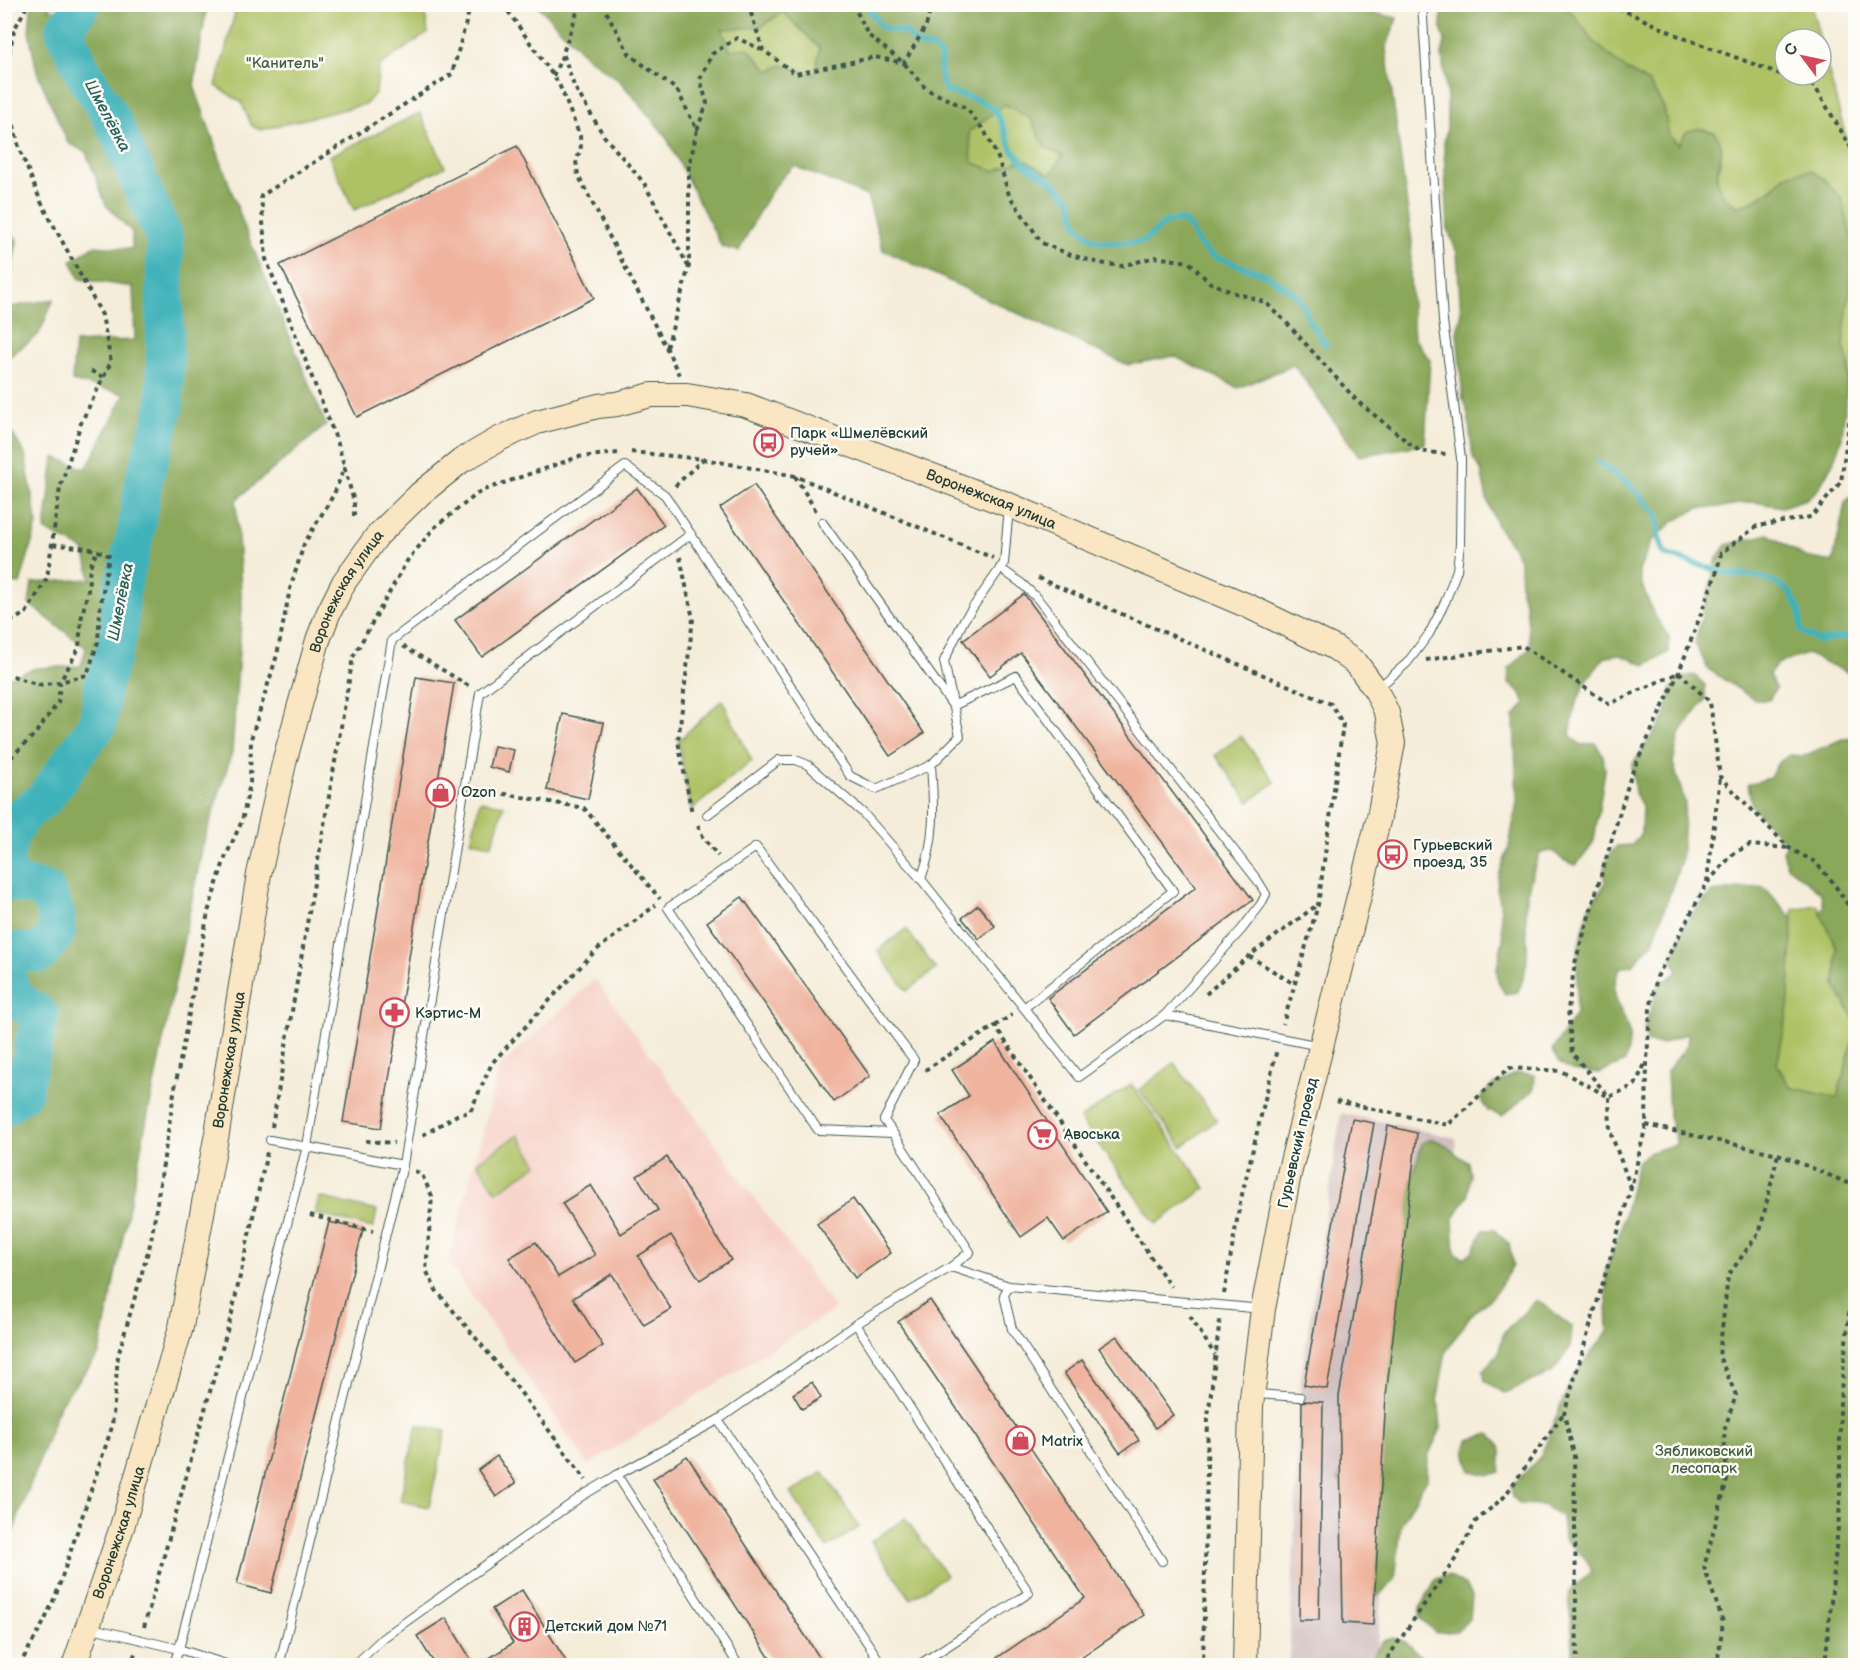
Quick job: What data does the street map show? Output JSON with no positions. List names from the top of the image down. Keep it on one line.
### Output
{"streets":{"street":["Воронежская улица","Гурьевский проезд"]},"crossings":[["Воронежская улица","Гурьевский проезд"]],"water":["Шмелёвка"],"parks":["\"Канитель\"","Зябликовский лесопарк"],"places":{"bus stop":["Парк «Шмелёвский ручей»","Гурьевский проезд, 35"],"shop":["Ozon","Matrix"],"pharmacy":["Кэртис-М"],"supermarket":["Авоська"],"building":["Детский дом №71"]},"north":"top left"}
